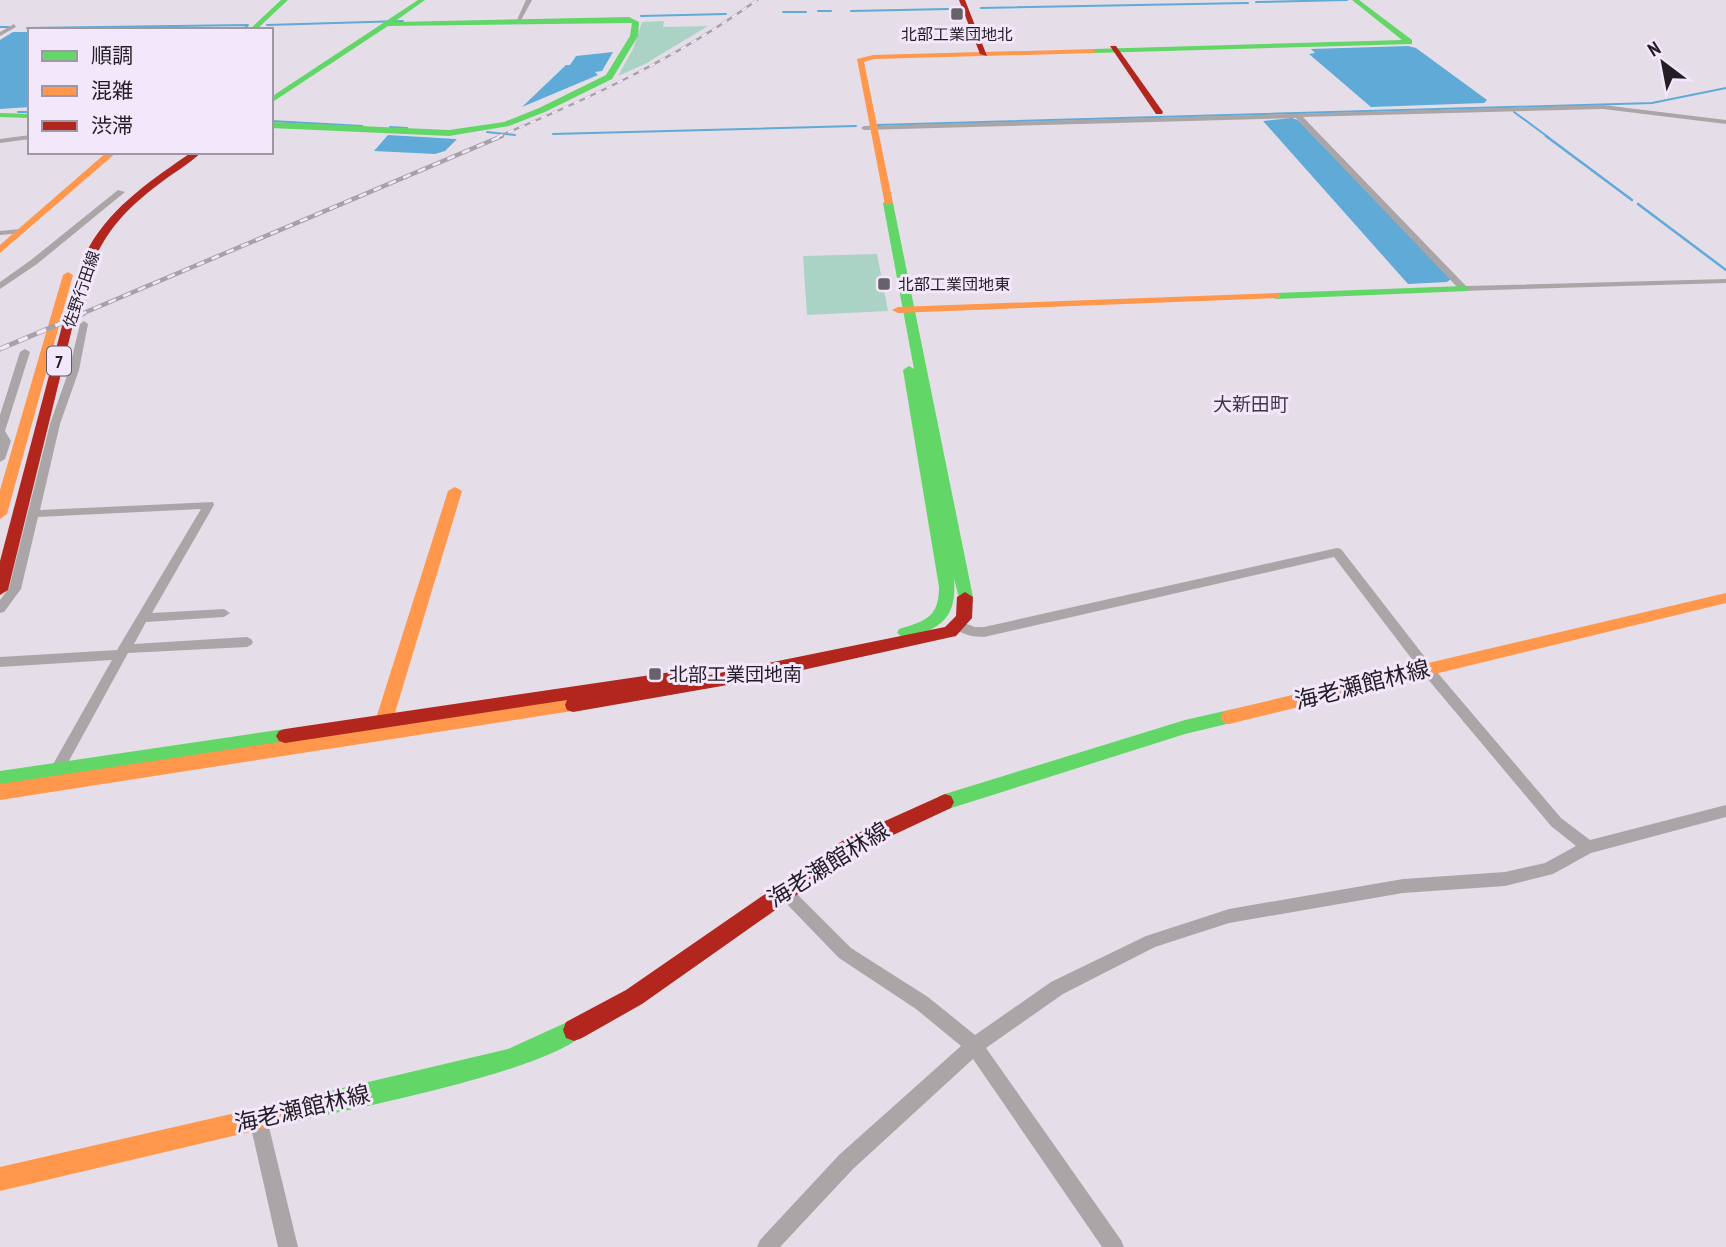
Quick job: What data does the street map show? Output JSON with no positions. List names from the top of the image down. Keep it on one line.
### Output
{"streets":{"street":["佐野行田線","7","海老瀬館林線"]},"districts":["大新田町"],"places":{"transit":["北部工業団地北","北部工業団地東","北部工業団地南"]},"legend":["順調","混雑","渋滞"],"north":"top left"}
